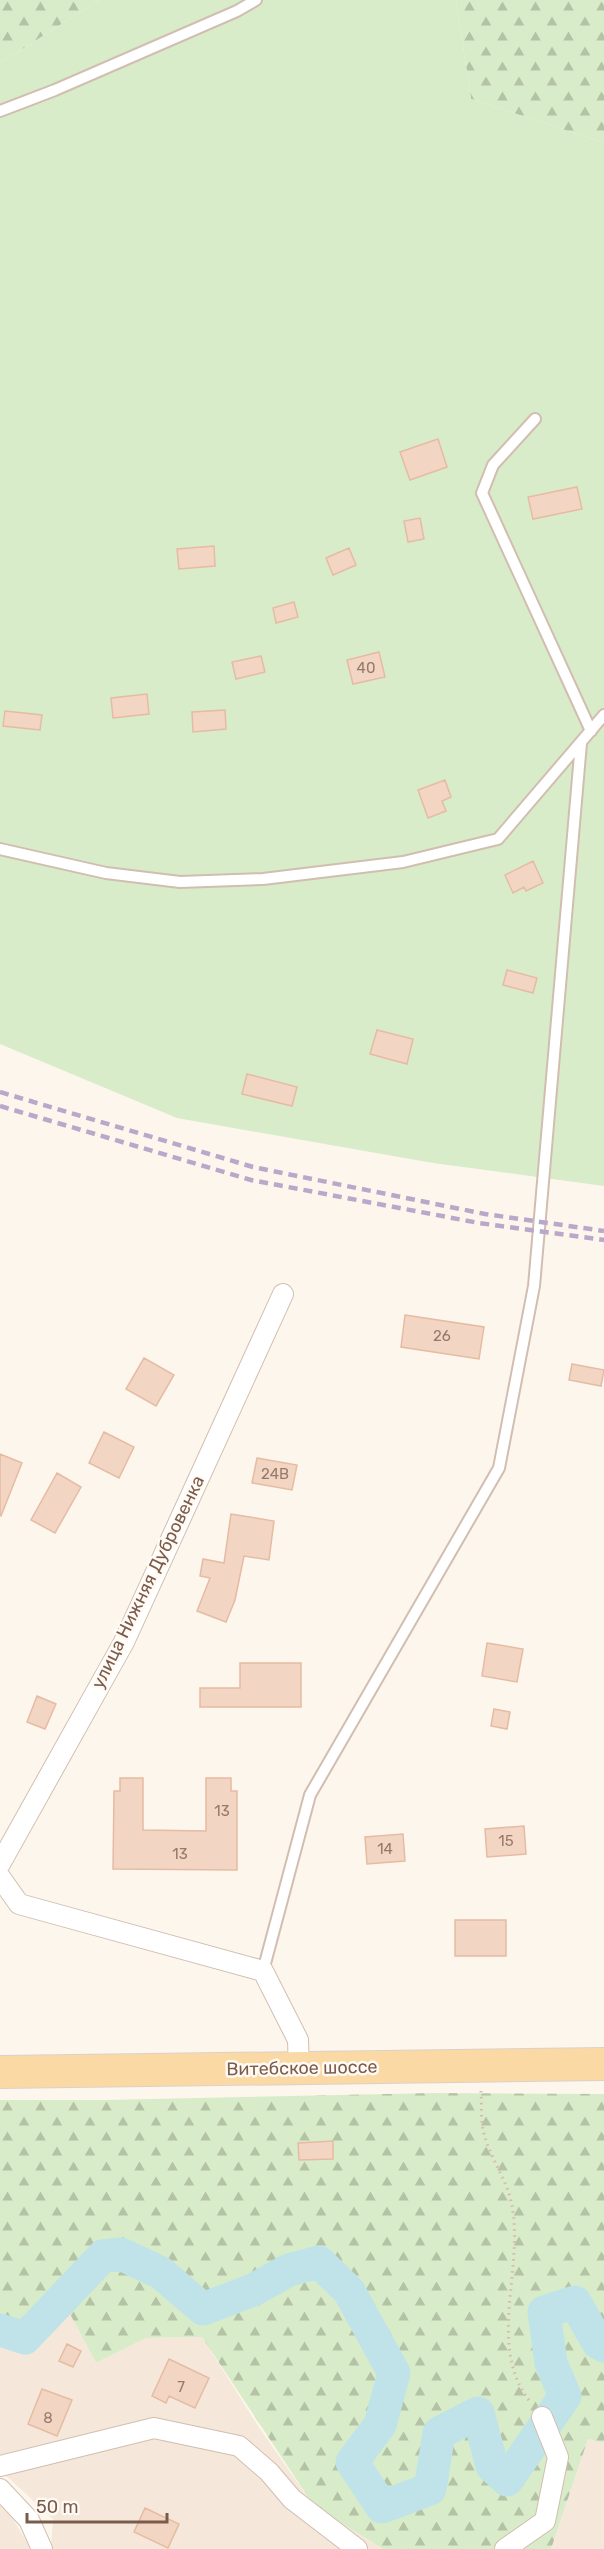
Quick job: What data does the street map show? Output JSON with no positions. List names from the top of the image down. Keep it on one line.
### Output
{"streets":{"main road":["Витебское шоссе"],"street":["улица Нижняя Дубровенка"]},"house_numbers":["40","26","24В","13","15","14","13","7","8"],"scale_bar":"50 m"}
